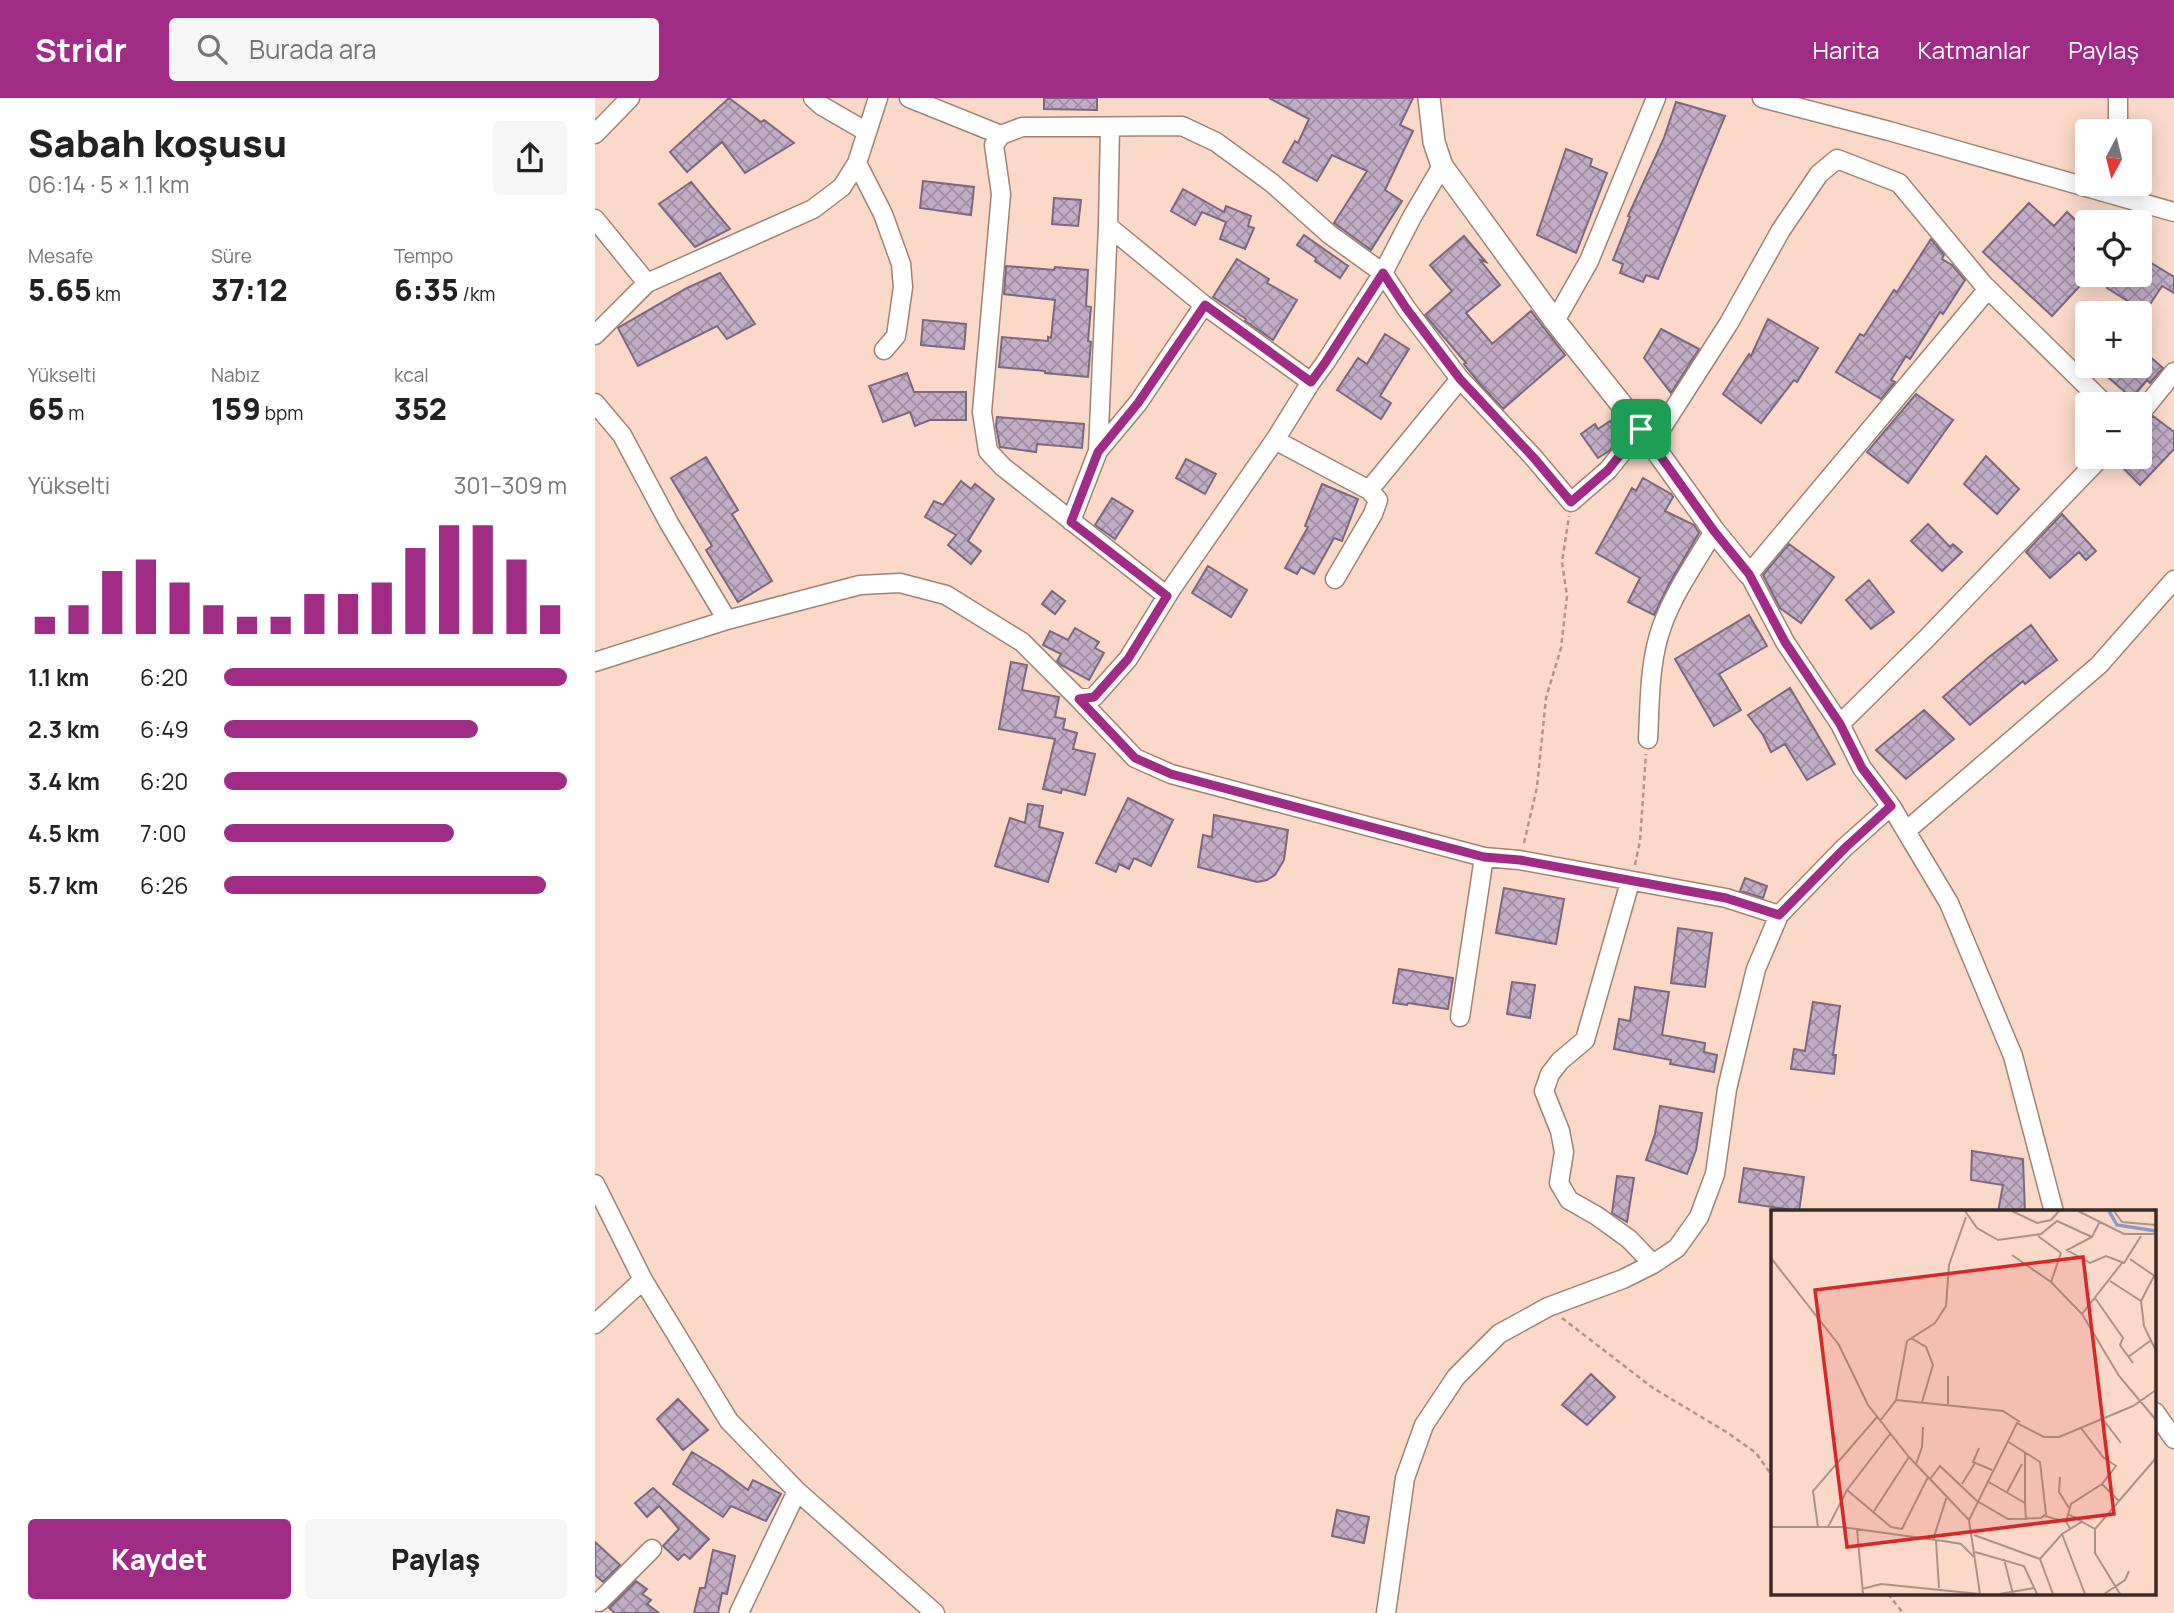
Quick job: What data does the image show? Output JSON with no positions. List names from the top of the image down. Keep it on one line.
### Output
{"north":"bottom","page":{"header":"Stridr","search":"Burada ara","nav":["Harita","Katmanlar","Paylaş"],"heading":["Sabah koşusu","06:14 · 5 × 1.1 km"],"map_buttons":["+","−"],"stats":[["Mesafe","5.65 km"],["Süre","37:12"],["Tempo","6:35 /km"],["Yükselti","65 m"],["Nabız","159 bpm"],["kcal","352"]],"chart":["Yükselti","301–309 m"],"list":[{"name":"1.1 km","note":"6:20"},{"name":"2.3 km","note":"6:49"},{"name":"3.4 km","note":"6:20"},{"name":"4.5 km","note":"7:00"},{"name":"5.7 km","note":"6:26"}],"buttons":["Kaydet","Paylaş"]}}
